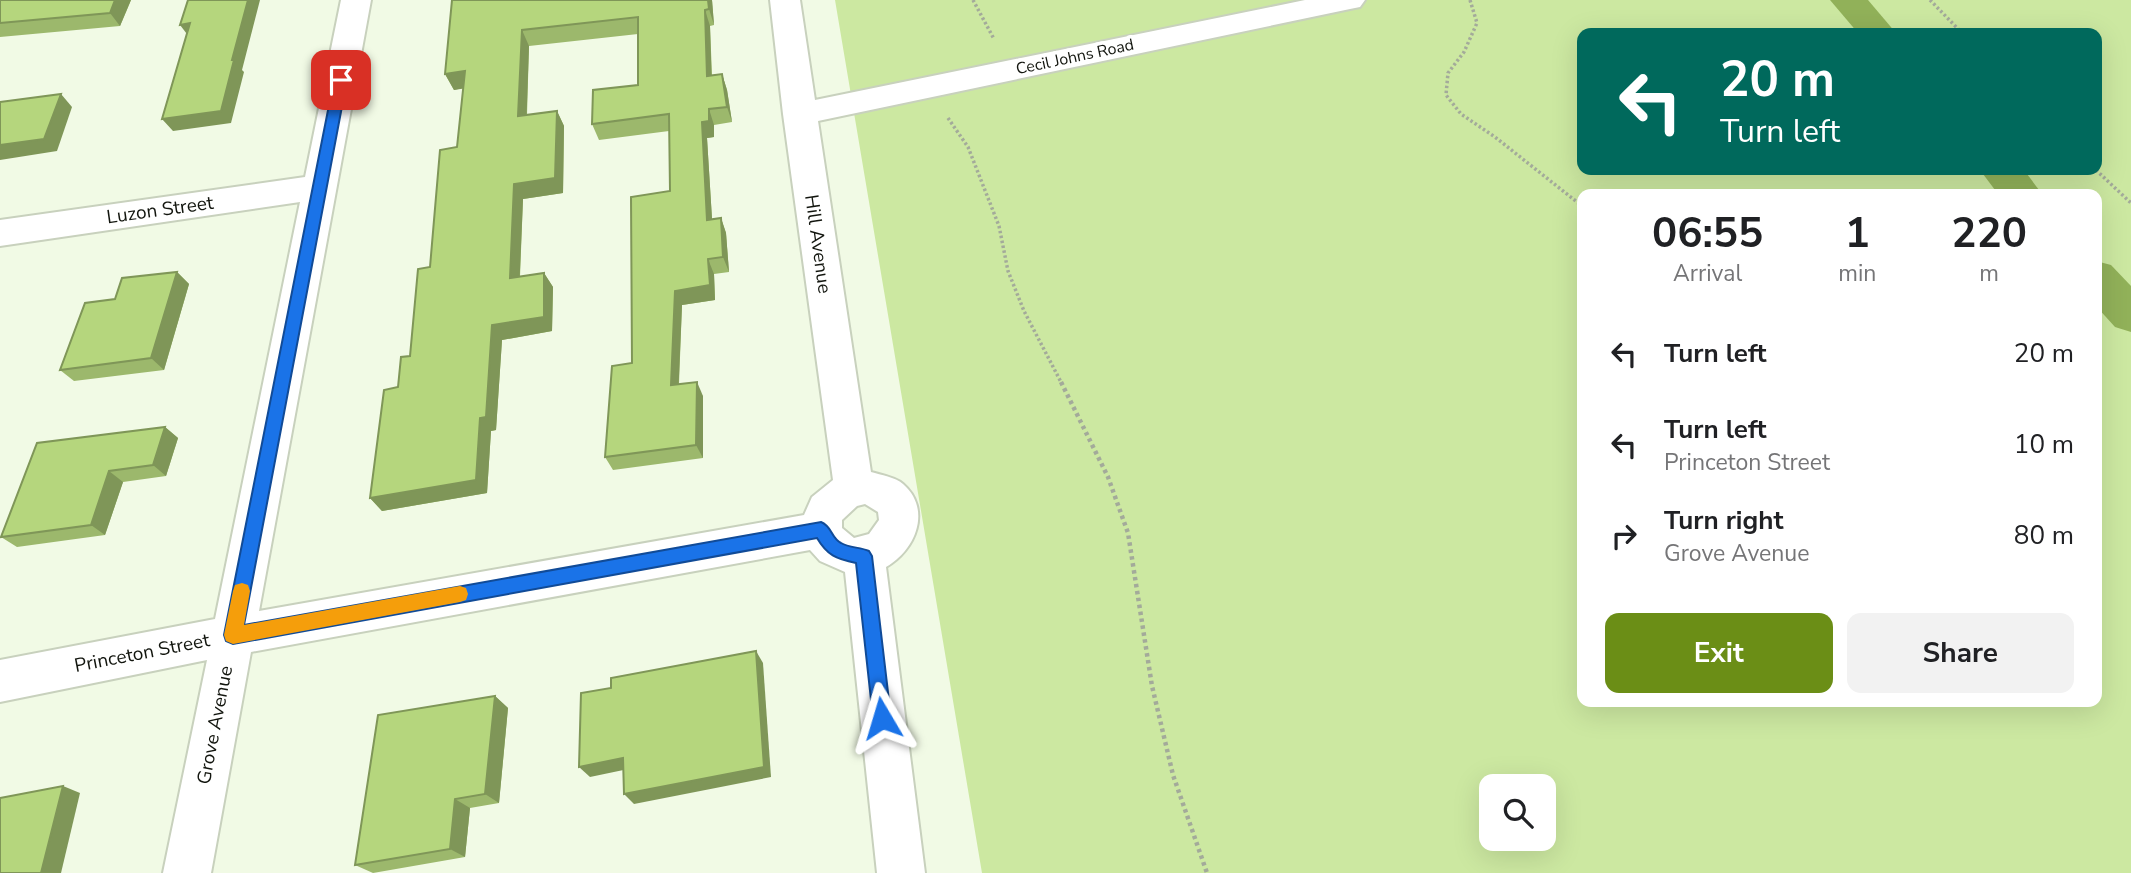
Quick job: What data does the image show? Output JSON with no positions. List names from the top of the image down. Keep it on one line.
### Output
{"streets":{"street":["Cecil Johns Road","Luzon Street","Hill Avenue","Princeton Street","Grove Avenue"]},"crossings":[["Cecil Johns Road","Hill Avenue"],["Luzon Street","Grove Avenue"],["Hill Avenue","Princeton Street"],["Princeton Street","Grove Avenue"]],"page":{"turn":["20 m","Turn left"],"eta":["06:55","Arrival","1","min","220","m"],"list":[{"name":"Turn left","value":"20 m"},{"name":"Turn left","note":"Princeton Street","value":"10 m"},{"name":"Turn right","note":"Grove Avenue","value":"80 m"}],"buttons":["Exit","Share"]}}
